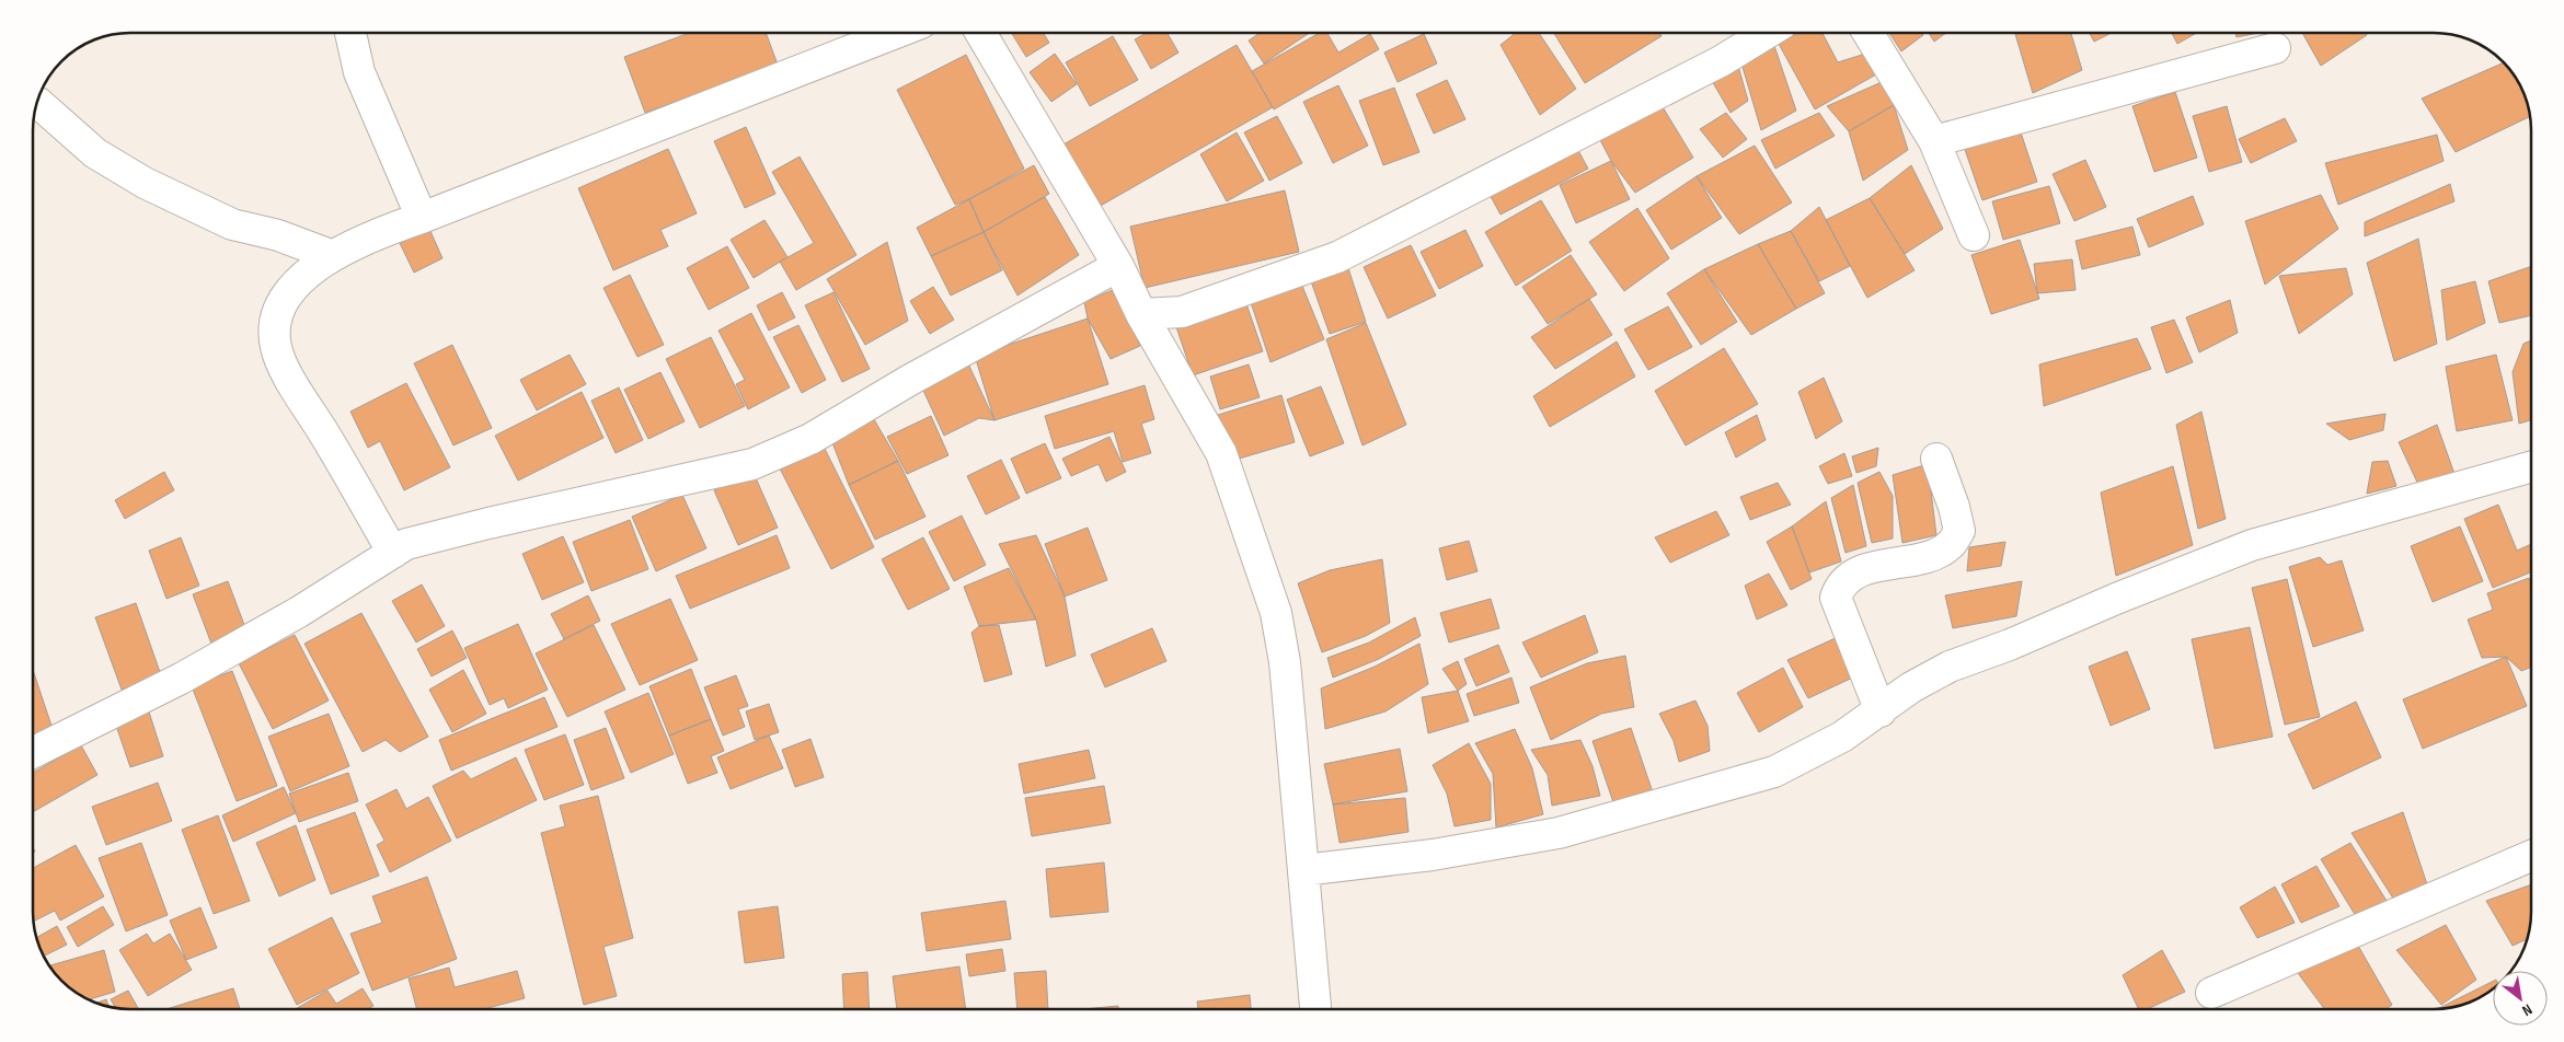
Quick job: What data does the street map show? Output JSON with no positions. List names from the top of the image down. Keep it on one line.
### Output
{"north":"bottom right"}
